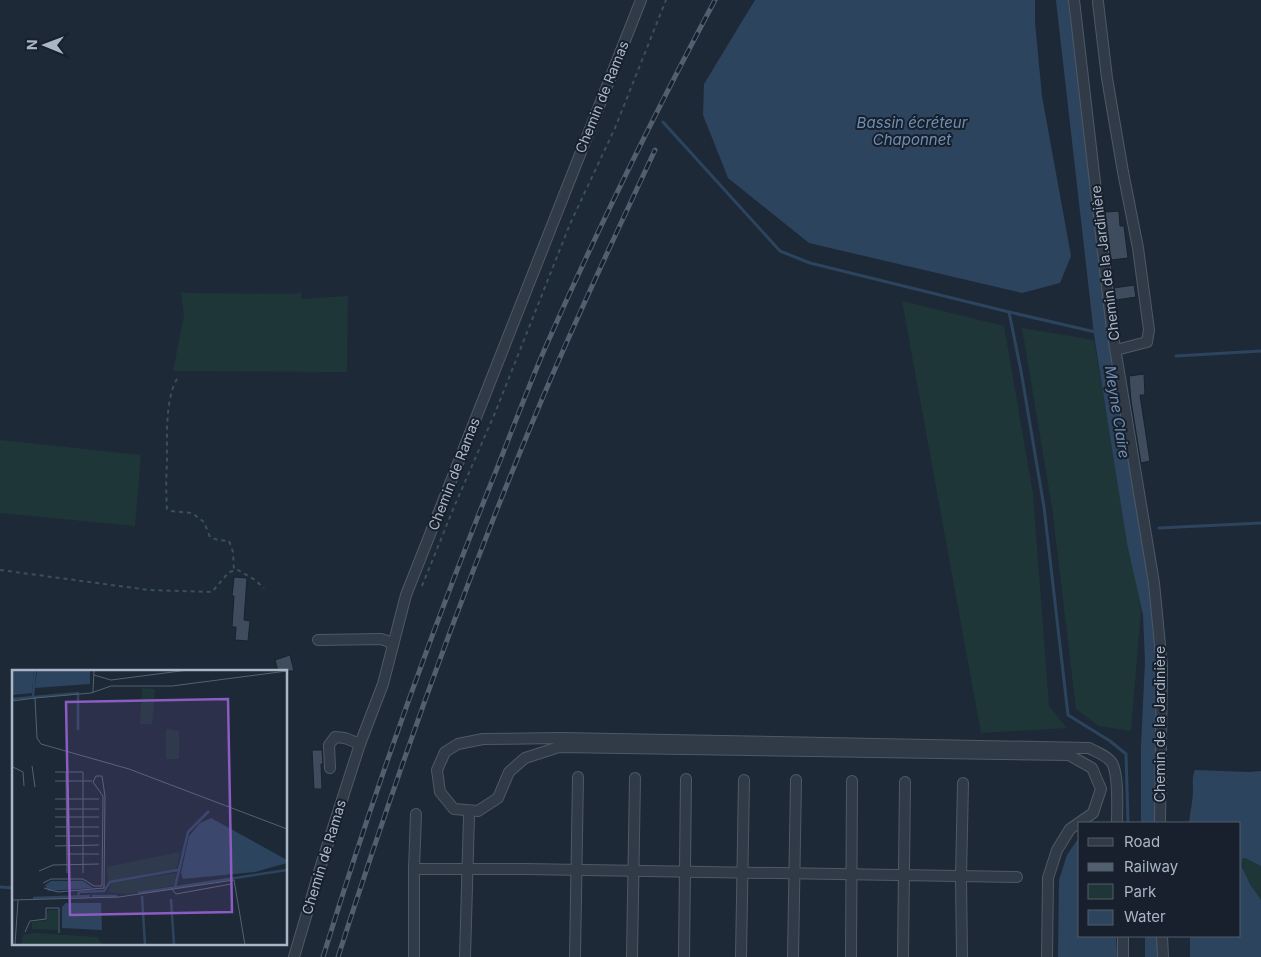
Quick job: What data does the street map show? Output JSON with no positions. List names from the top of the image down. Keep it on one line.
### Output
{"streets":{"street":["Chemin de Ramas","Chemin de la Jardinière"]},"water":["Bassin écréteur Chaponnet","Meyne Claire"],"legend":["Road","Railway","Park","Water"],"north":"left"}
